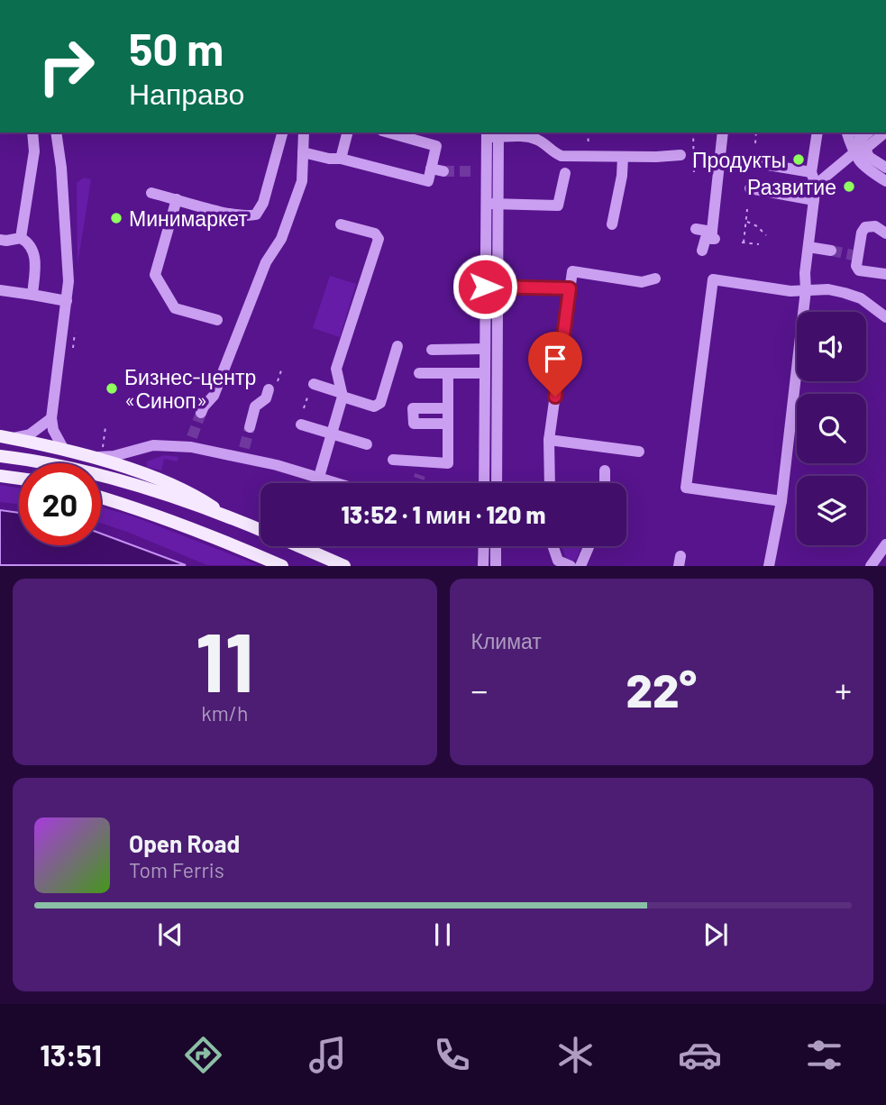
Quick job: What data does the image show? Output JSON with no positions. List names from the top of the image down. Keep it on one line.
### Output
{"places":["Продукты","Развитие","Минимаркет","Бизнес-центр «Синоп»"],"page":{"turn":["50 m","Направо"],"limit":"20","trip":"13:52 · 1 мин · 120 m","tile":[["11","km/h"],"Климат"],"heat":["−","22°","+"],"song":["Open Road","Tom Ferris"],"tabs":"13:51"}}
